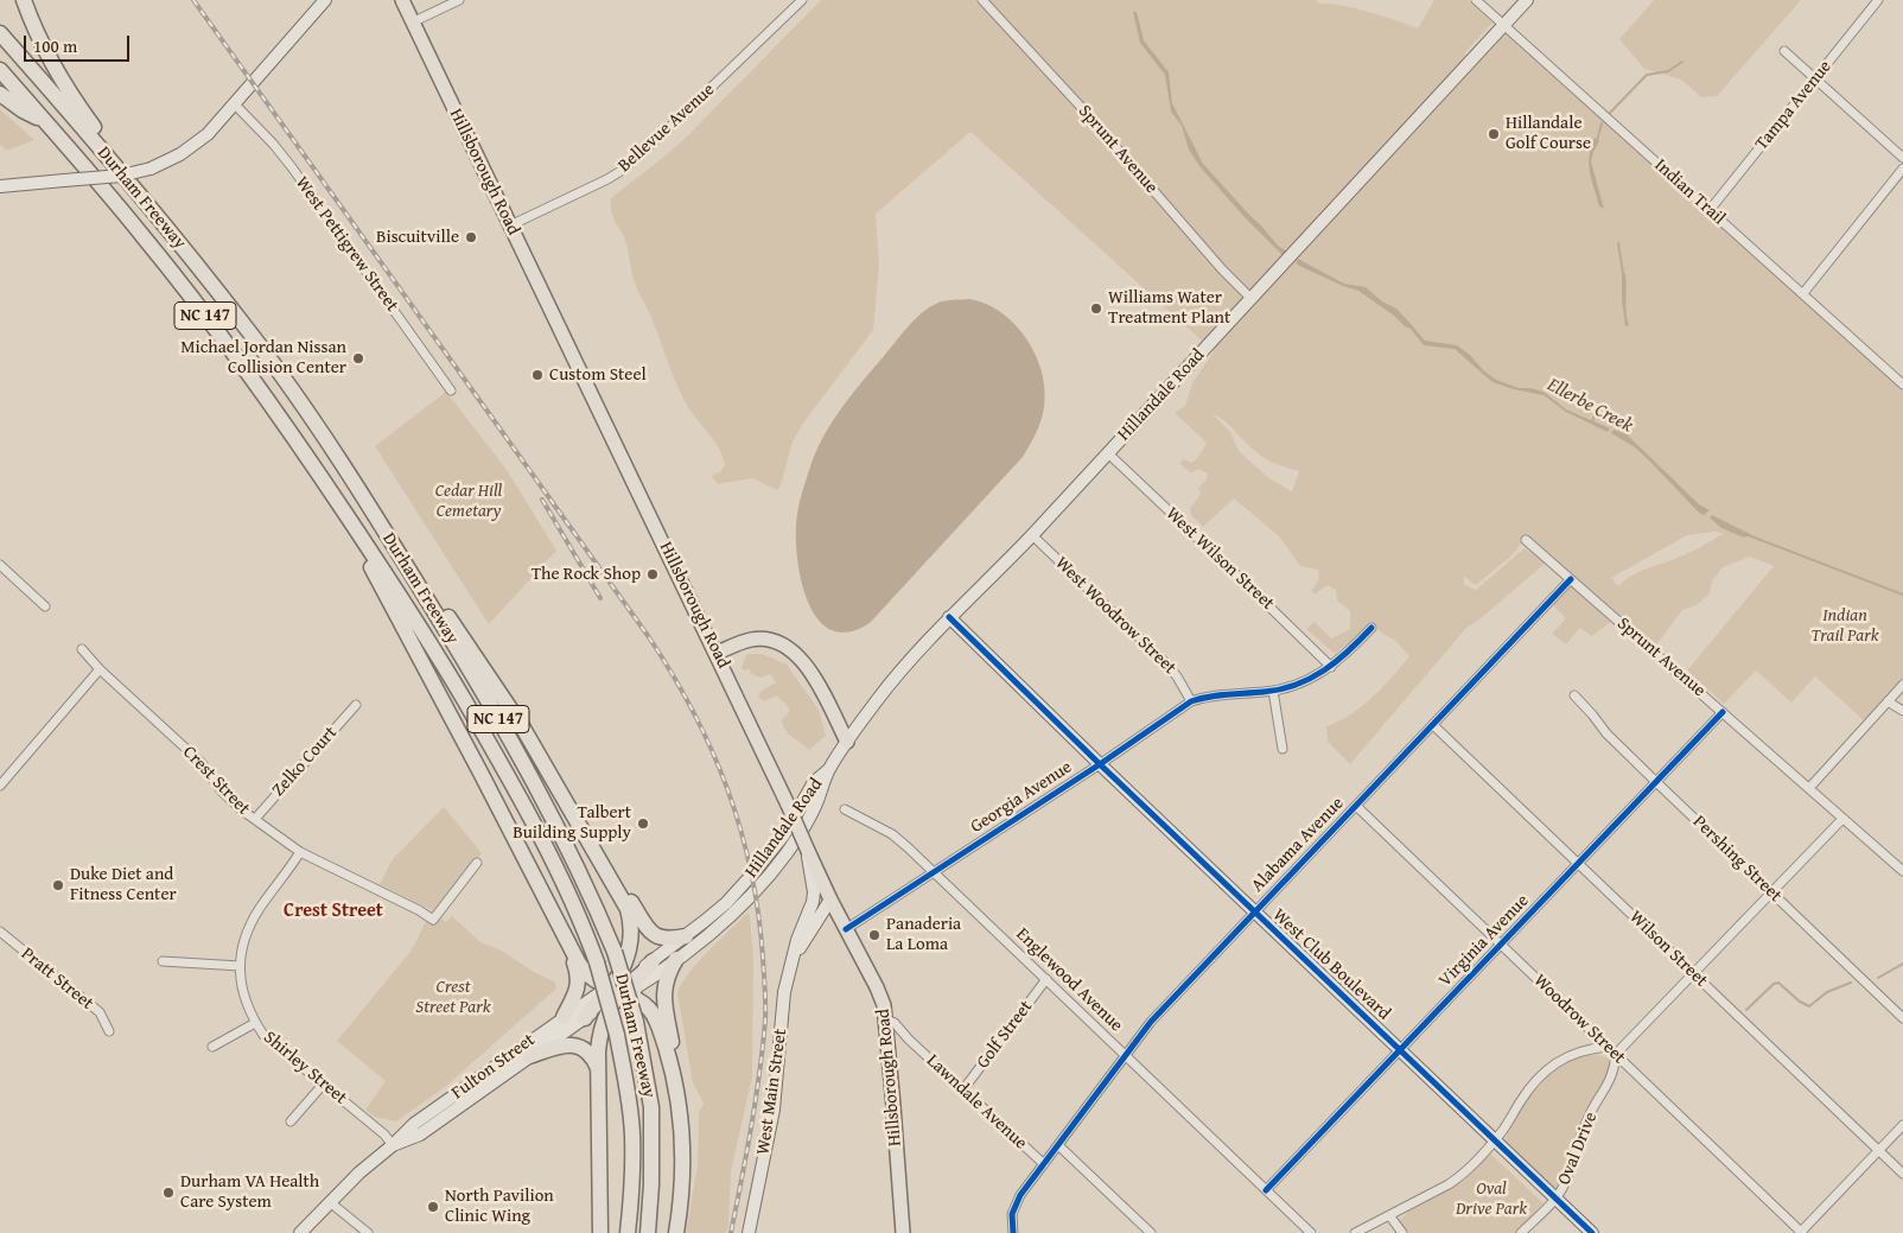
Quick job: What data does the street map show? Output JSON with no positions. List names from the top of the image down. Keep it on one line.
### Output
{"streets":{"highway":["Durham Freeway","NC 147"],"main road":["Hillsborough Road","Hillandale Road","West Club Boulevard","Fulton Street","West Main Street"],"street":["Tampa Avenue","Bellevue Avenue","Sprunt Avenue","Indian Trail","West Pettigrew Street","West Wilson Street","West Woodrow Street","Zelko Court","Crest Street","Georgia Avenue","Alabama Avenue","Pershing Street","Virginia Avenue","Wilson Street","Pratt Street","Englewood Avenue","Woodrow Street","Golf Street","Shirley Street","Lawndale Avenue","Oval Drive"]},"crossings":[["Tampa Avenue","Indian Trail"],["Bellevue Avenue","Hillsborough Road"],["Sprunt Avenue","Hillandale Road"],["Sprunt Avenue","Alabama Avenue"],["Sprunt Avenue","Virginia Avenue"],["Hillsborough Road","Georgia Avenue"],["Hillsborough Road","West Main Street"],["Hillsborough Road","Lawndale Avenue"],["Indian Trail","Hillandale Road"],["Hillandale Road","West Wilson Street"],["Hillandale Road","West Woodrow Street"],["Hillandale Road","West Club Boulevard"],["Hillandale Road","Fulton Street"],["West Wilson Street","Georgia Avenue"],["West Woodrow Street","Georgia Avenue"],["Zelko Court","Crest Street"],["Crest Street","Shirley Street"],["Georgia Avenue","West Club Boulevard"],["Georgia Avenue","Englewood Avenue"],["Alabama Avenue","Wilson Street"],["Alabama Avenue","West Club Boulevard"],["Alabama Avenue","Englewood Avenue"],["Alabama Avenue","Woodrow Street"],["Alabama Avenue","Lawndale Avenue"],["Pershing Street","Virginia Avenue"],["Virginia Avenue","Wilson Street"],["Virginia Avenue","West Club Boulevard"],["Virginia Avenue","Englewood Avenue"],["Virginia Avenue","Woodrow Street"],["West Club Boulevard","Oval Drive"],["Englewood Avenue","Golf Street"],["Woodrow Street","Oval Drive"],["Golf Street","Lawndale Avenue"],["Fulton Street","Shirley Street"]],"districts":["Crest Street"],"water":["Ellerbe Creek"],"parks":["Cedar Hill Cemetary","Indian Trail Park","Crest Street Park","Oval Drive Park"],"places":["Hillandale Golf Course","Biscuitville","Williams Water Treatment Plant","Michael Jordan Nissan Collision Center","Custom Steel","The Rock Shop","Talbert Building Supply","Duke Diet and Fitness Center","Panaderia La Loma","Durham VA Health Care System","North Pavilion Clinic Wing"],"scale_bar":"100 m"}
